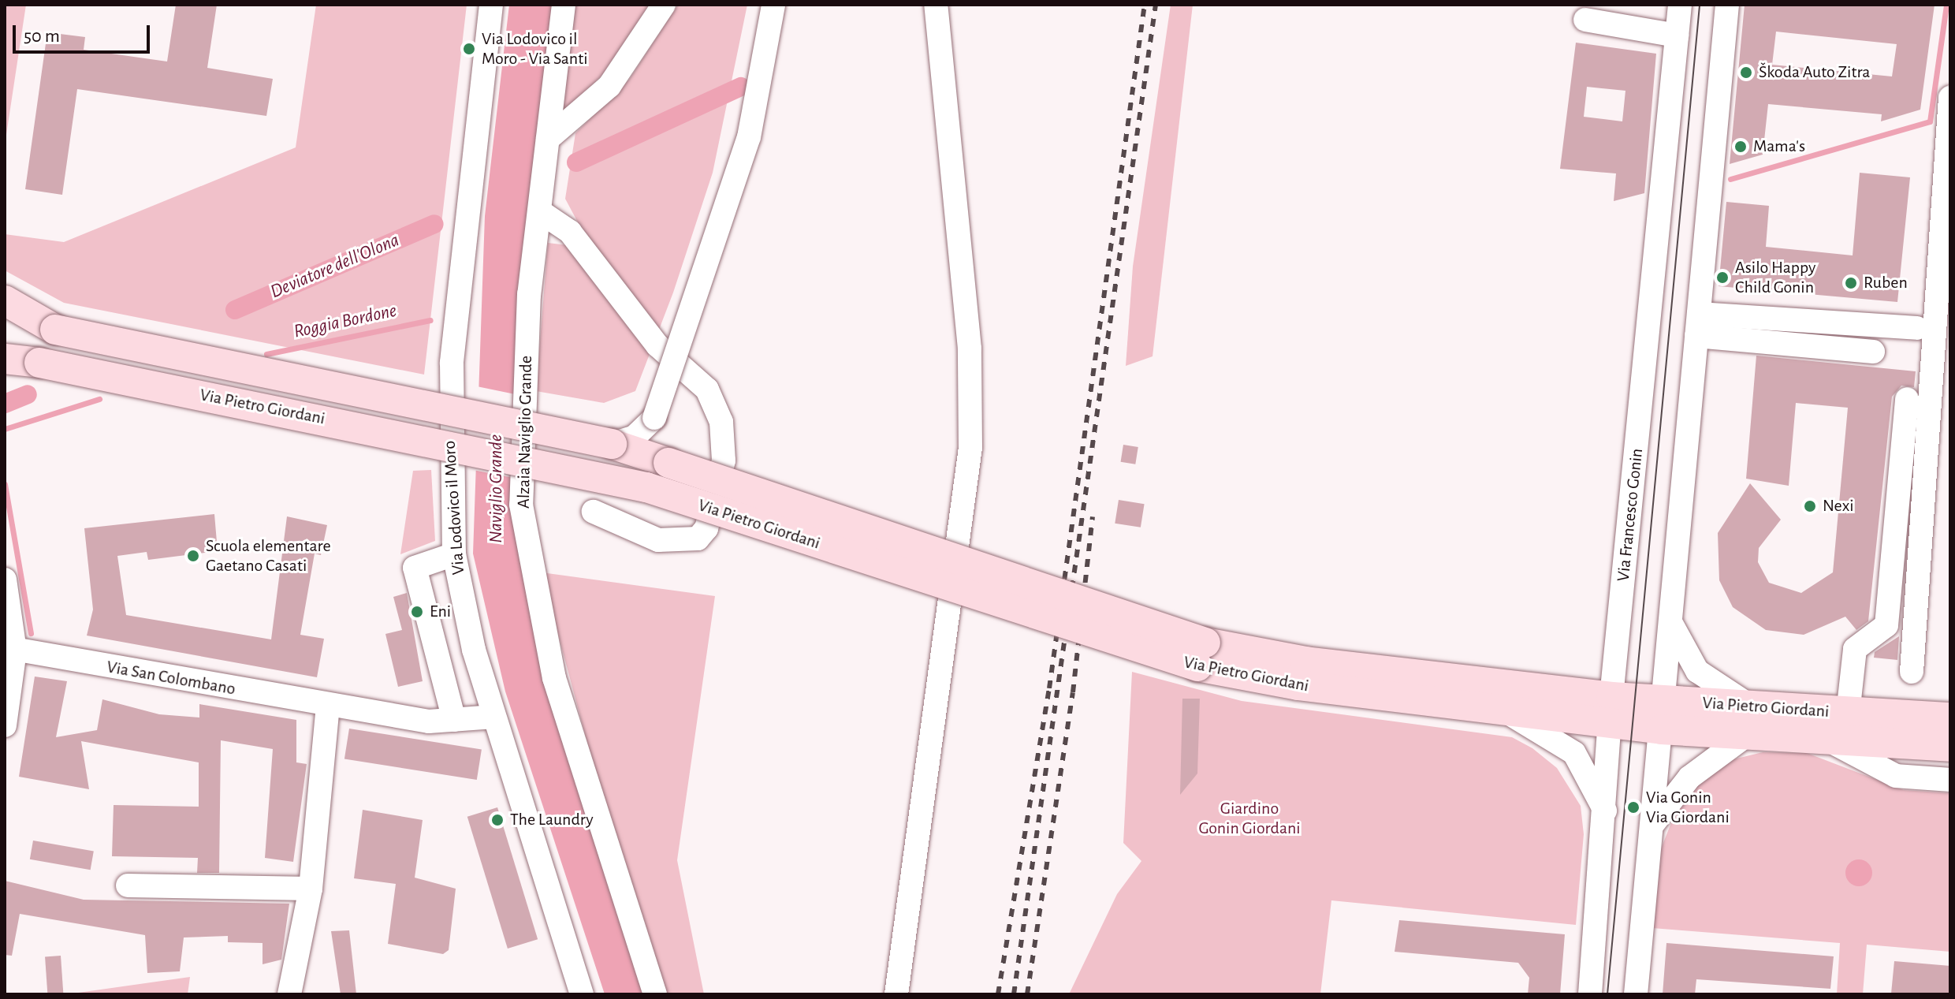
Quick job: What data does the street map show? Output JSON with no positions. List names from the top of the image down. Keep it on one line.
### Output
{"streets":{"main road":["Via Pietro Giordani"],"street":["Alzaia Naviglio Grande","Via Lodovico il Moro","Via Francesco Gonin","Via San Colombano"]},"crossings":[["Via Pietro Giordani","Via Francesco Gonin"],["Via Lodovico il Moro","Via San Colombano"]],"water":["Deviatore dell'Olona","Roggia Bordone","Naviglio Grande"],"parks":["Giardino Gonin Giordani"],"places":["Via Lodovico il Moro - Via Santi","Škoda Auto Zitra","Mama's","Asilo Happy Child Gonin","Ruben","Nexi","Scuola elementare Gaetano Casati","Eni","Via Gonin Via Giordani","The Laundry"],"scale_bar":"50 m"}
